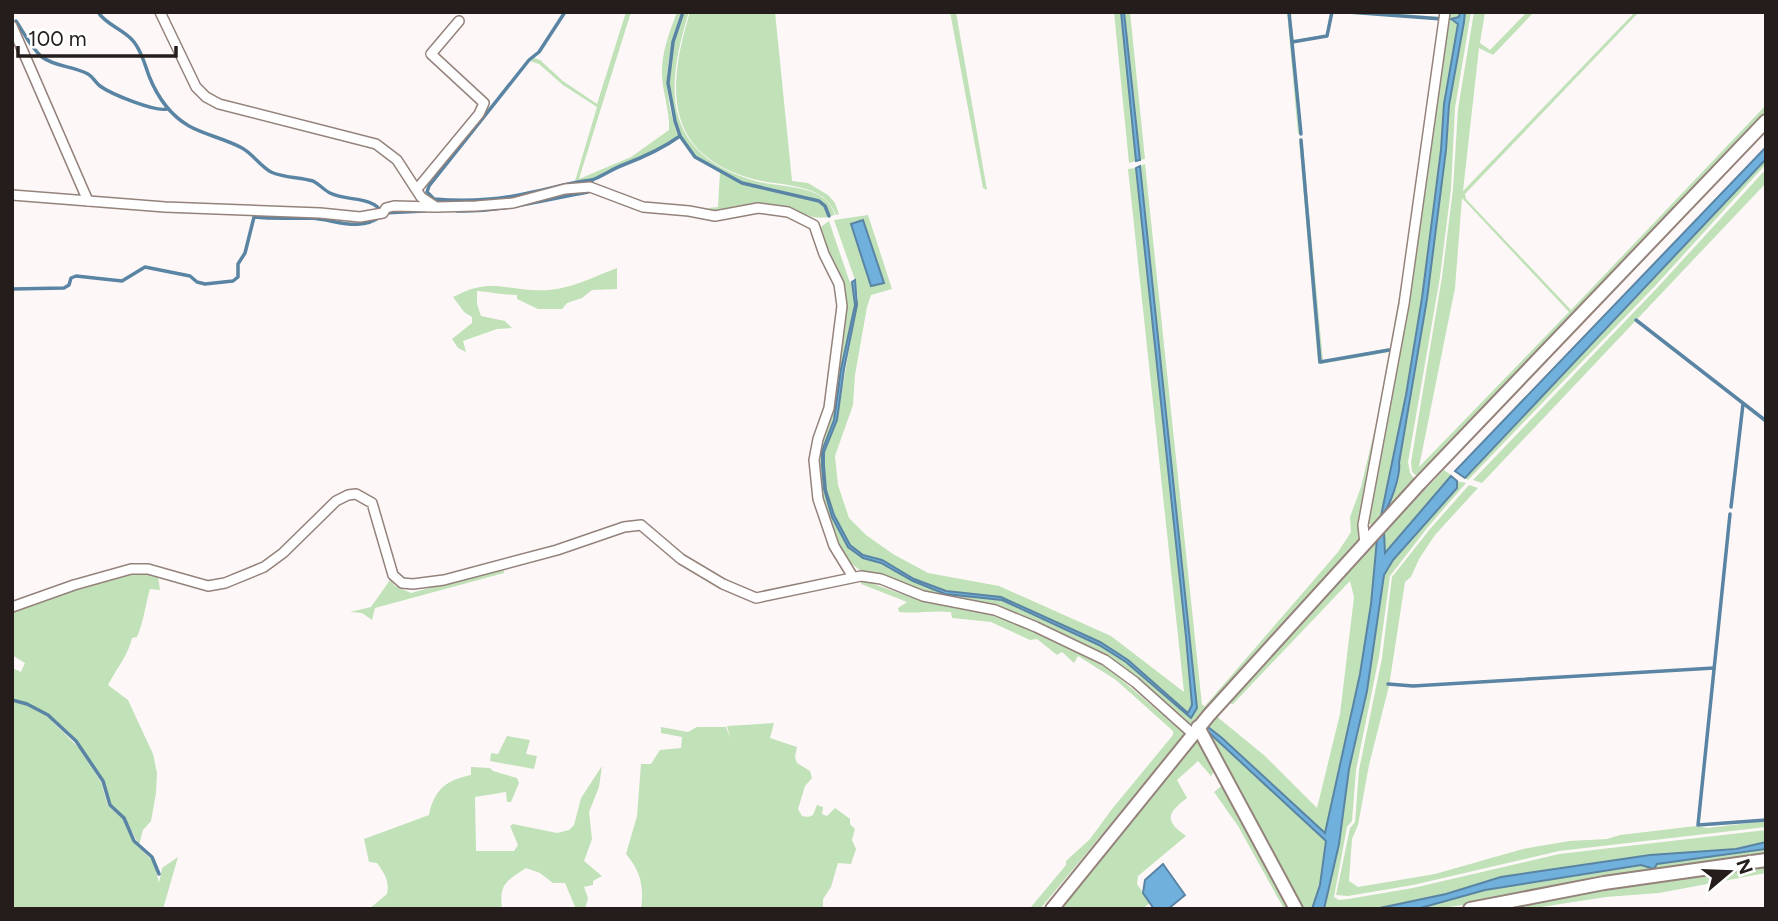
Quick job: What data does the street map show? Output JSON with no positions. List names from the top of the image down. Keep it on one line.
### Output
{"scale_bar":"100 m","north":"right"}
